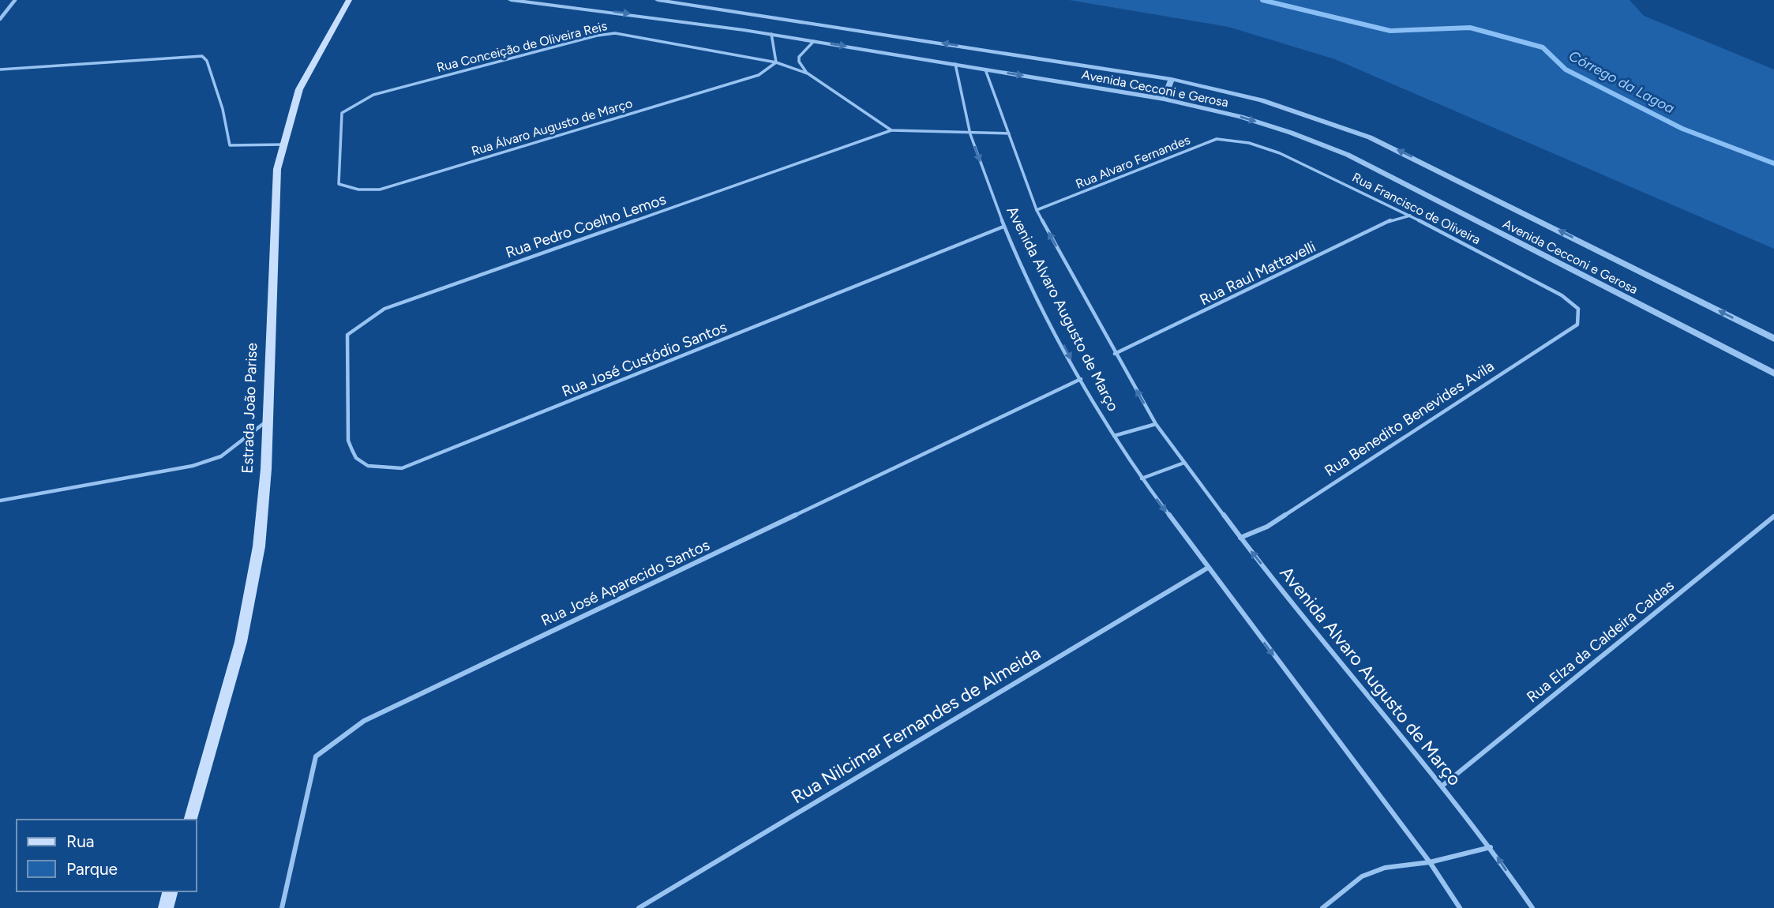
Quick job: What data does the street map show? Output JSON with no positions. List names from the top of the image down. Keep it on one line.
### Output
{"streets":{"main road":["Estrada João Parise"],"street":["Avenida Cecconi e Gerosa"],"lane":["Rua Conceição de Oliveira Reis","Rua Álvaro Augusto de Março","Rua Alvaro Fernandes","Rua Francisco de Oliveira","Rua Pedro Coelho Lemos","Rua Raul Mattavelli","Avenida Alvaro Augusto de Março","Rua José Custódio Santos","Rua Benedito Benevides Avila","Rua José Aparecido Santos","Rua Elza da Caldeira Caldas","Rua Nilcimar Fernandes de Almeida"]},"crossings":[["Rua Conceição de Oliveira Reis","Rua Álvaro Augusto de Março"],["Rua Conceição de Oliveira Reis","Rua Pedro Coelho Lemos"],["Avenida Cecconi e Gerosa","Avenida Alvaro Augusto de Março"],["Rua Alvaro Fernandes","Rua Francisco de Oliveira"],["Rua Alvaro Fernandes","Avenida Alvaro Augusto de Março"],["Rua Francisco de Oliveira","Rua Raul Mattavelli"],["Rua Francisco de Oliveira","Rua Benedito Benevides Avila"],["Rua Pedro Coelho Lemos","Rua José Custódio Santos"],["Rua Raul Mattavelli","Avenida Alvaro Augusto de Março"],["Avenida Alvaro Augusto de Março","Rua José Custódio Santos"],["Avenida Alvaro Augusto de Março","Rua Benedito Benevides Avila"],["Avenida Alvaro Augusto de Março","Rua José Aparecido Santos"],["Avenida Alvaro Augusto de Março","Rua Elza da Caldeira Caldas"],["Avenida Alvaro Augusto de Março","Rua Nilcimar Fernandes de Almeida"]],"water":["Córrego da Lagoa"],"legend":["Rua","Parque"]}
